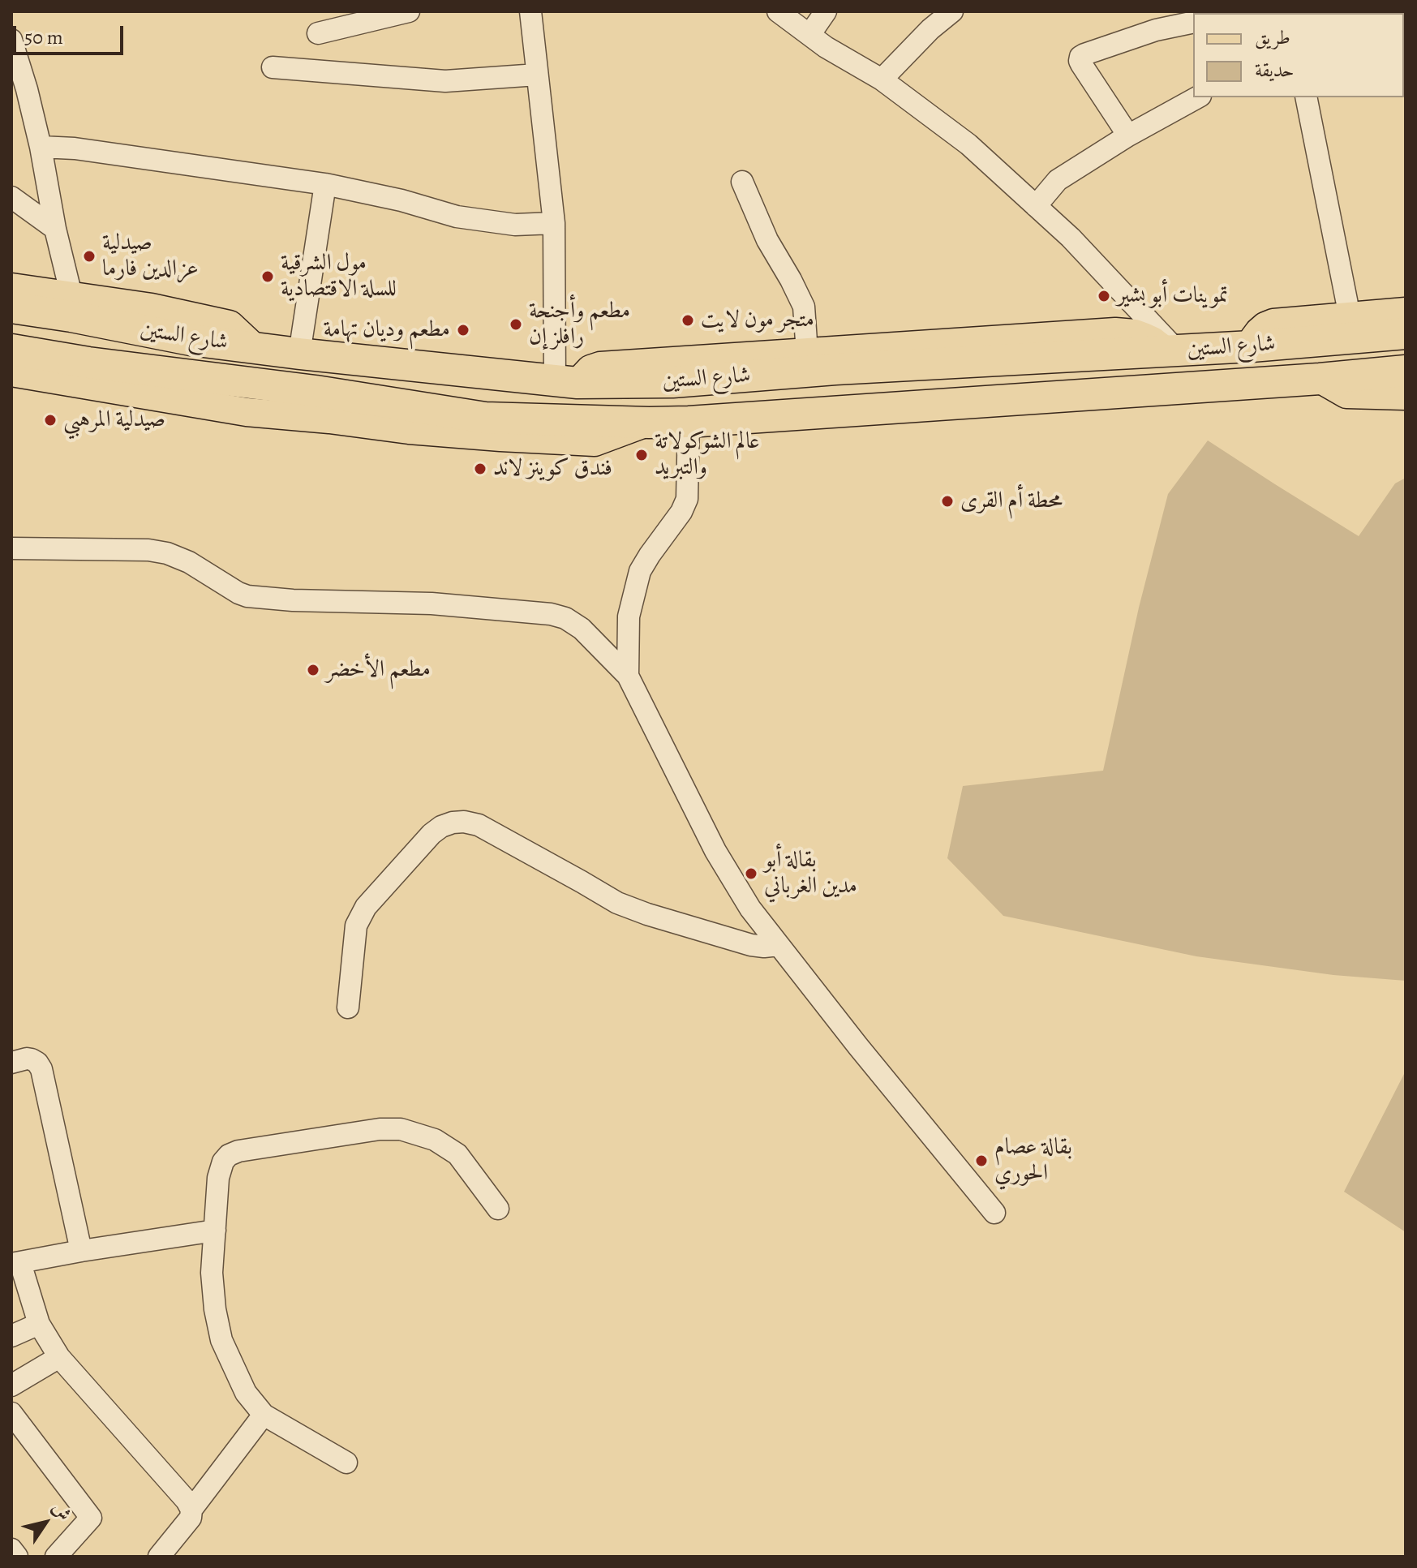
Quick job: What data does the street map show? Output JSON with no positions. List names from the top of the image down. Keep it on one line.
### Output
{"streets":{"highway":["شارع الستين"]},"places":["صيدلية عزالدين فارما","مول الشرقية للسلة الاقتصادية","تموينات أبو بشير","متجر مون لايت","مطعم وأجنحة رافلز إن","مطعم وديان تهامة","صيدلية المرهبي","عالم الشوكولاتة والتبريد","فندق كوينز لاند","محطة أم القرى","مطعم الأخضر","بقالة أبو مدين الغرباني","بقالة عصام الحوري"],"legend":["طريق","حديقة"],"scale_bar":"50 m","north":"top right"}
